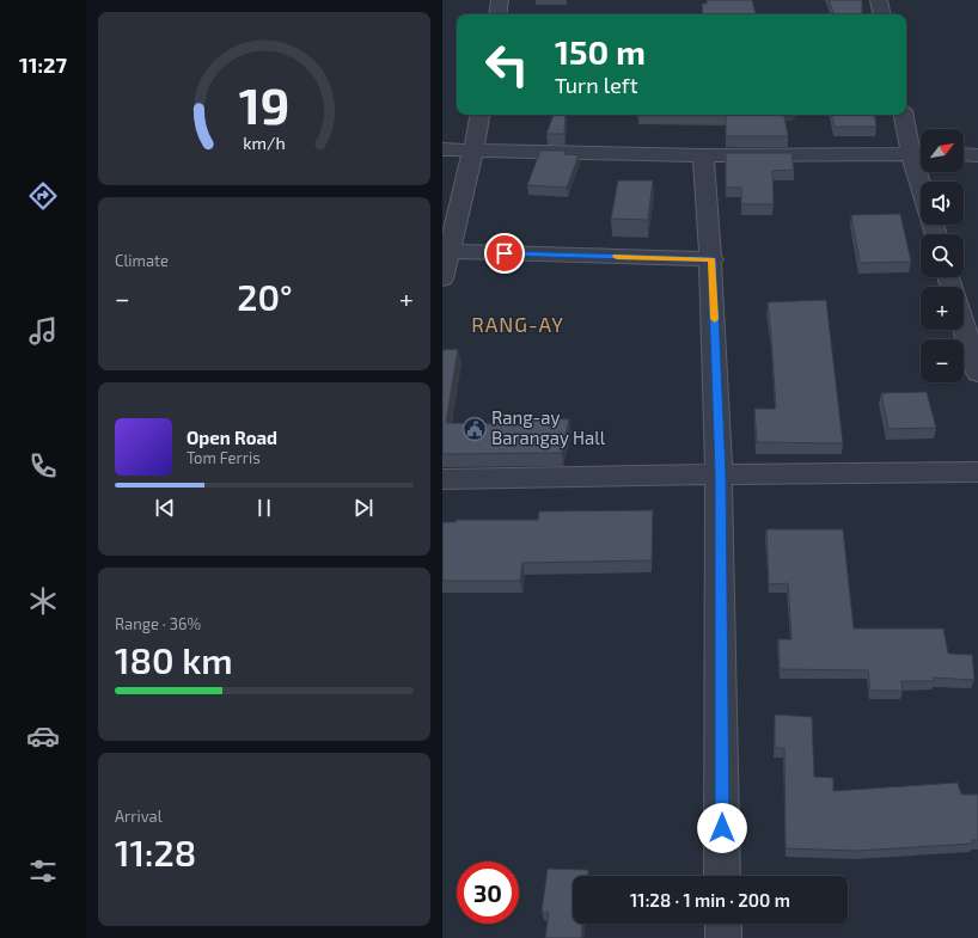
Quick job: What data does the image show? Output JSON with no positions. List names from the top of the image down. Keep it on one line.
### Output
{"districts":["RANG-AY"],"places":{"public building":["Rang-ay Barangay Hall"]},"north":"top right","page":{"tabs":"11:27","turn":["150 m","Turn left"],"map_buttons":["+","−"],"tile":["Climate",["Range · 36%","180 km"],["Arrival","11:28"]],"heat":["−","20°","+"],"song":["Open Road","Tom Ferris"],"limit":"30","trip":"11:28 · 1 min · 200 m","gauge":["19","km/h"]}}
